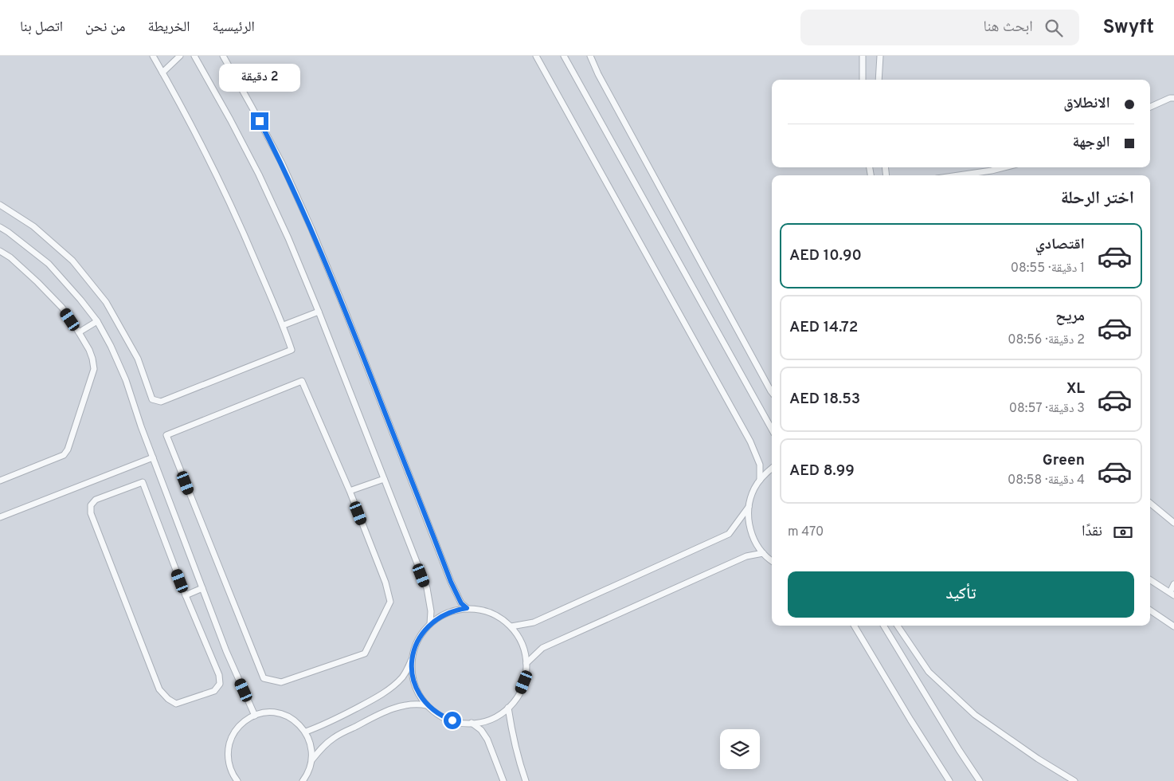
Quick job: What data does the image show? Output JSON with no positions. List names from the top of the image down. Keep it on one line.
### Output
{"page":{"header":"Swyft","search":"ابحث هنا","nav":["الرئيسية","الخريطة","من نحن","اتصل بنا"],"bubble":"2 دقيقة","banner":["الانطلاق","الوجهة"],"heading":"اختر الرحلة","list":[{"name":"اقتصادي","note":"1 دقيقة · 08:55","value":"AED 10.90"},{"name":"مريح","note":"2 دقيقة · 08:56","value":"AED 14.72"},{"name":"XL","note":"3 دقيقة · 08:57","value":"AED 18.53"},{"name":"Green","note":"4 دقيقة · 08:58","value":"AED 8.99"}],"pay":["نقدًا","470 m"],"buttons":"تأكيد"}}
